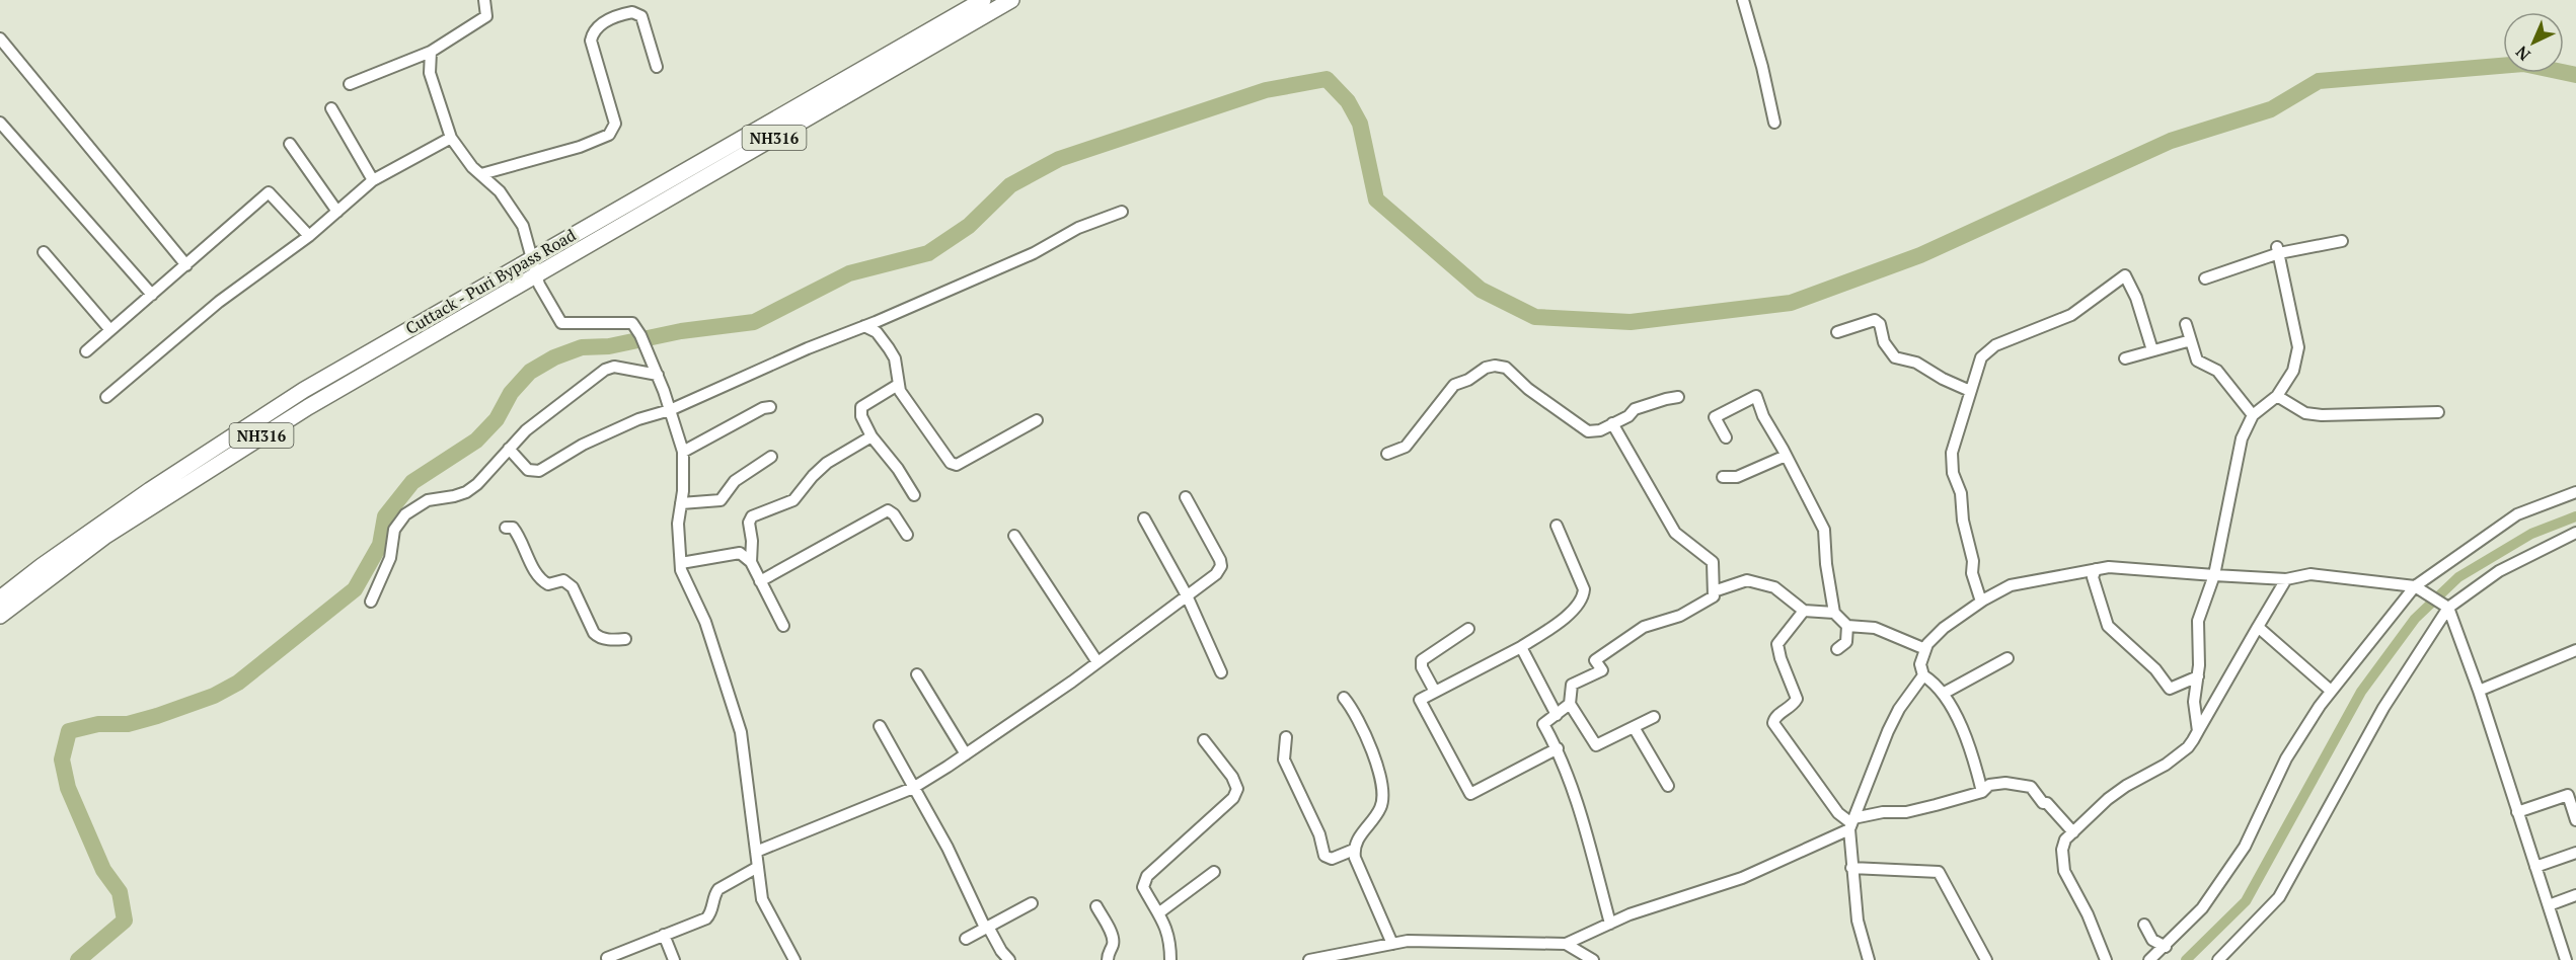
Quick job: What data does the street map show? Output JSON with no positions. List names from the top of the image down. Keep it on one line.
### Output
{"streets":{"highway":["NH316","Cuttack - Puri Bypass Road"]},"north":"bottom left"}
